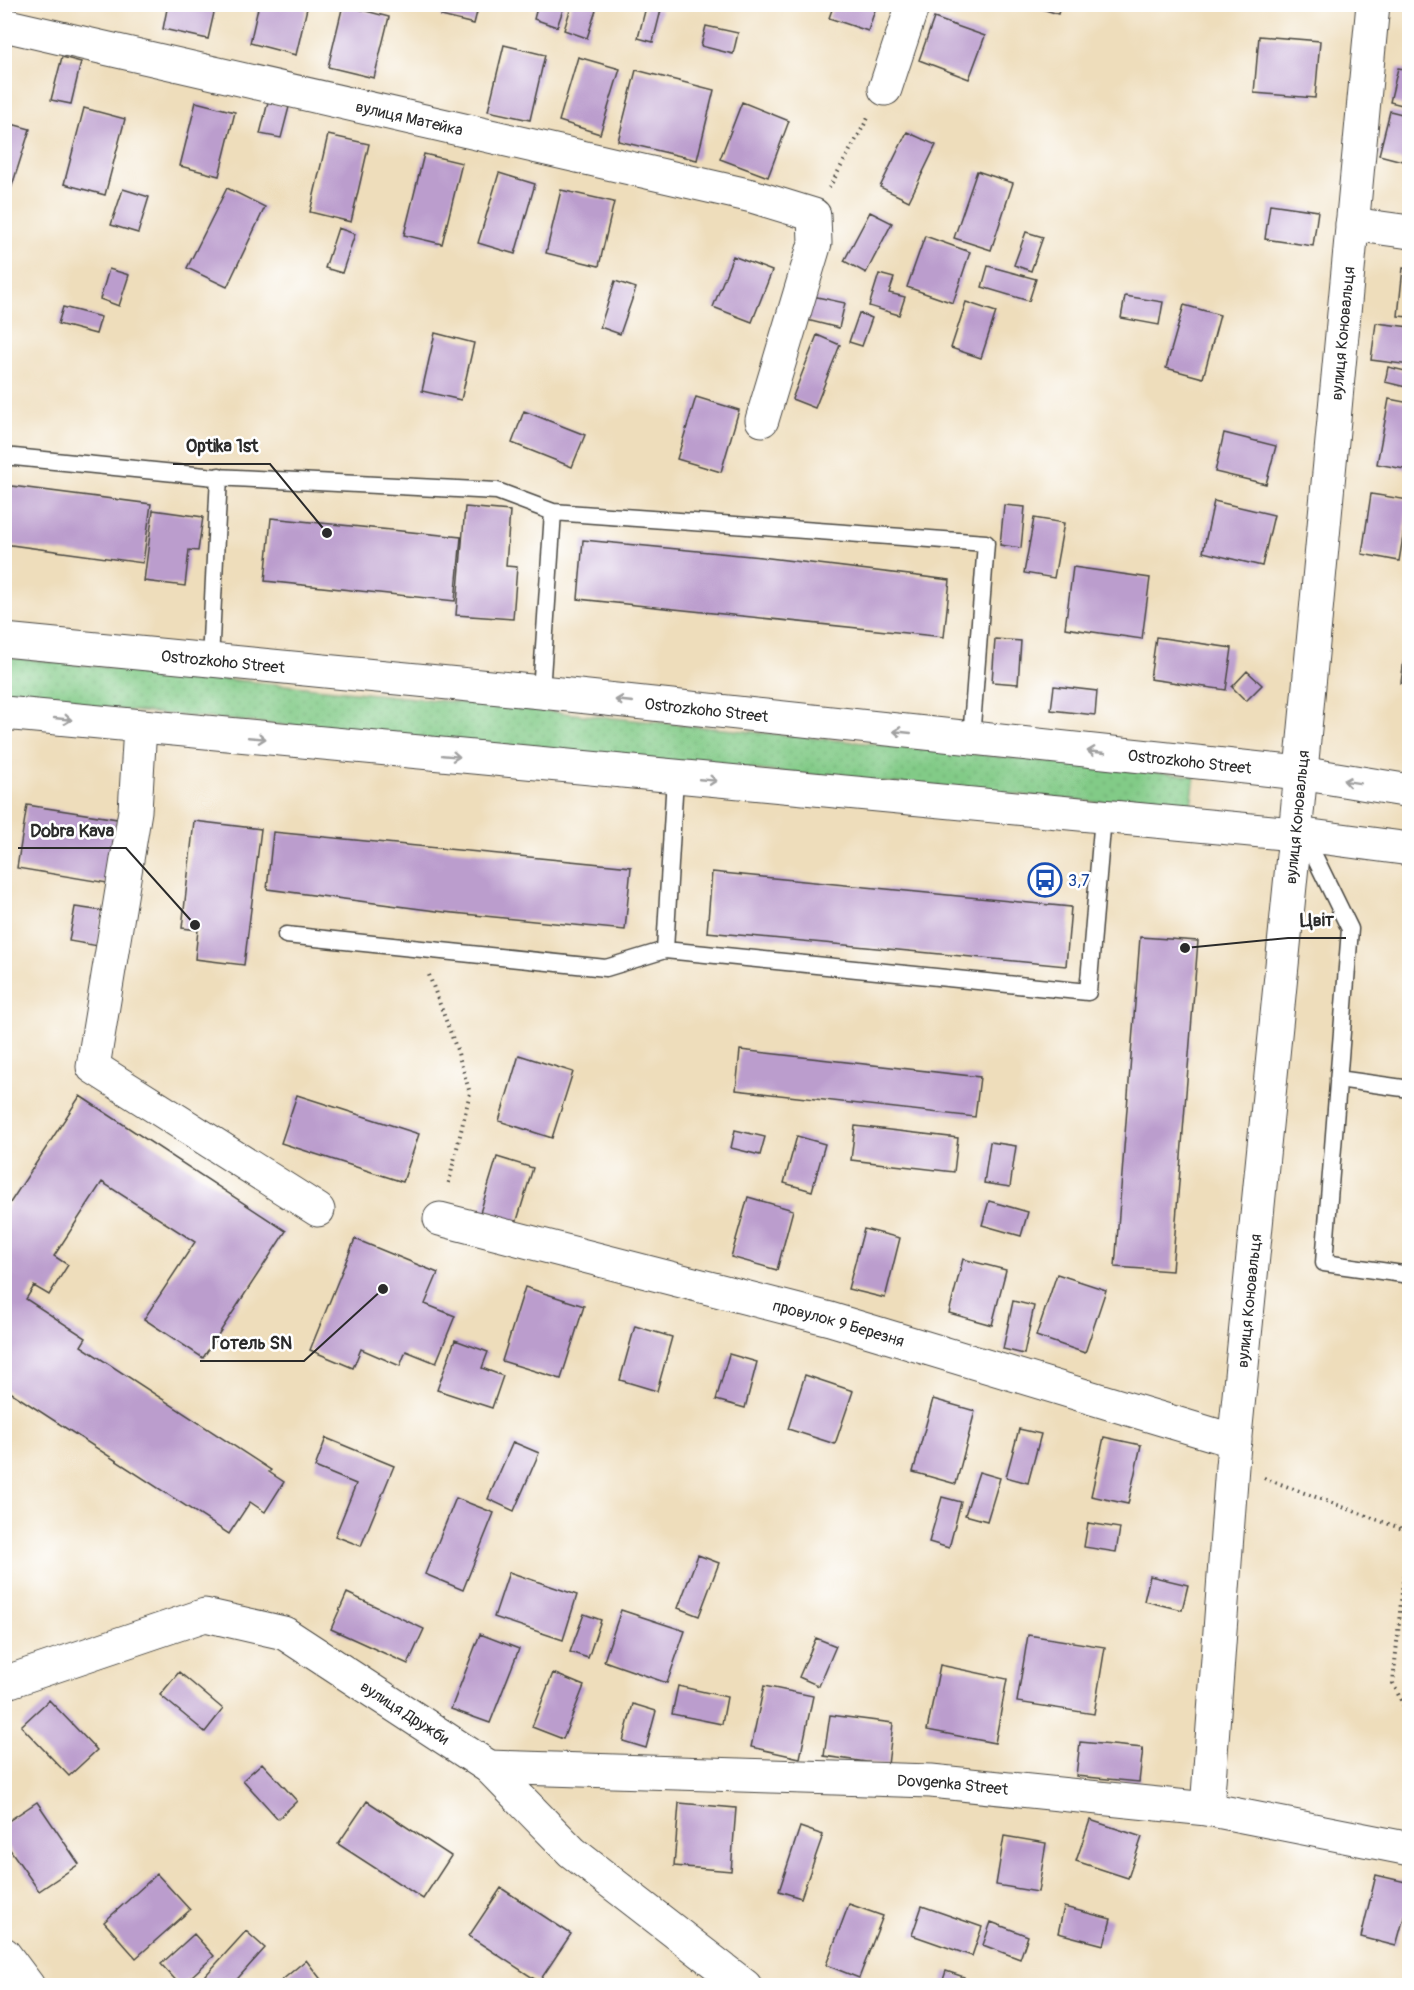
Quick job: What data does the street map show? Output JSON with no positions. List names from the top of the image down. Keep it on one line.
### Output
{"streets":{"street":["вулиця Матейка","вулиця Коновальця","Ostrozkoho Street","провулок 9 Березня","вулиця Дружби","Dovgenka Street"]},"crossings":[["вулиця Коновальця","Ostrozkoho Street"],["вулиця Коновальця","провулок 9 Березня"],["вулиця Коновальця","Dovgenka Street"],["вулиця Дружби","Dovgenka Street"]],"places":{"other":["Оptika 1st","Dobra Kava","Цвіт","Готель SN"],"bus stop":["3,7"]}}
